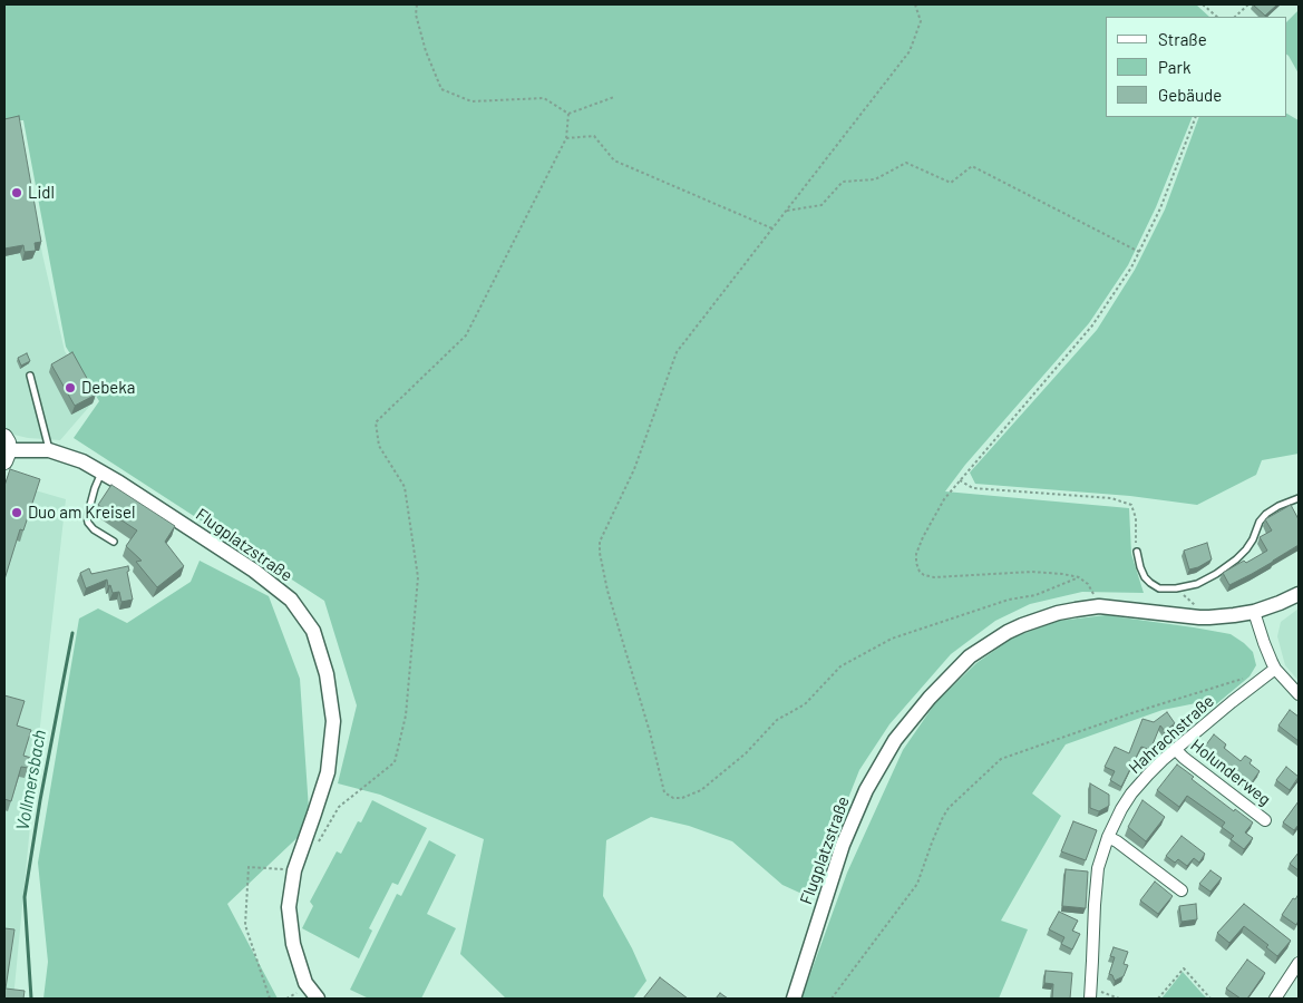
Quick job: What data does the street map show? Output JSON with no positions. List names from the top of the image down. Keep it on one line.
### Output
{"streets":{"street":["Flugplatzstraße","Hahrachstraße","Holunderweg"]},"crossings":[["Hahrachstraße","Holunderweg"]],"water":["Vollmersbach"],"places":["Lidl","Debeka","Duo am Kreisel"],"legend":["Straße","Park","Gebäude"]}
